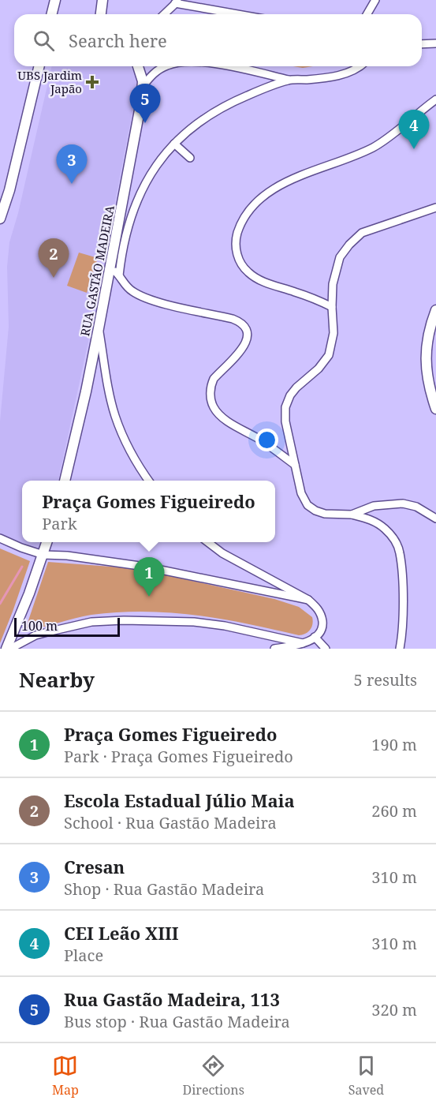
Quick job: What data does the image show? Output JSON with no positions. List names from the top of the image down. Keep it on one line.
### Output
{"streets":{"street":["RUA GASTÃO MADEIRA"]},"places":{"health":["UBS Jardim Japão"]},"scale_bar":"100 m","page":{"search":"Search here","pins":["5","4","3","2","1"],"popup":["Praça Gomes Figueiredo","Park"],"scale":"100 m","heading":["Nearby","5 results"],"list":[{"mark":"1","name":"Praça Gomes Figueiredo","note":"Park · Praça Gomes Figueiredo","value":"190 m"},{"mark":"2","name":"Escola Estadual Júlio Maia","note":"School · Rua Gastão Madeira","value":"260 m"},{"mark":"3","name":"Cresan","note":"Shop · Rua Gastão Madeira","value":"310 m"},{"mark":"4","name":"CEI Leão XIII","note":"Place","value":"310 m"},{"mark":"5","name":"Rua Gastão Madeira, 113","note":"Bus stop · Rua Gastão Madeira","value":"320 m"}],"nav":["Map","Directions","Saved"]}}
